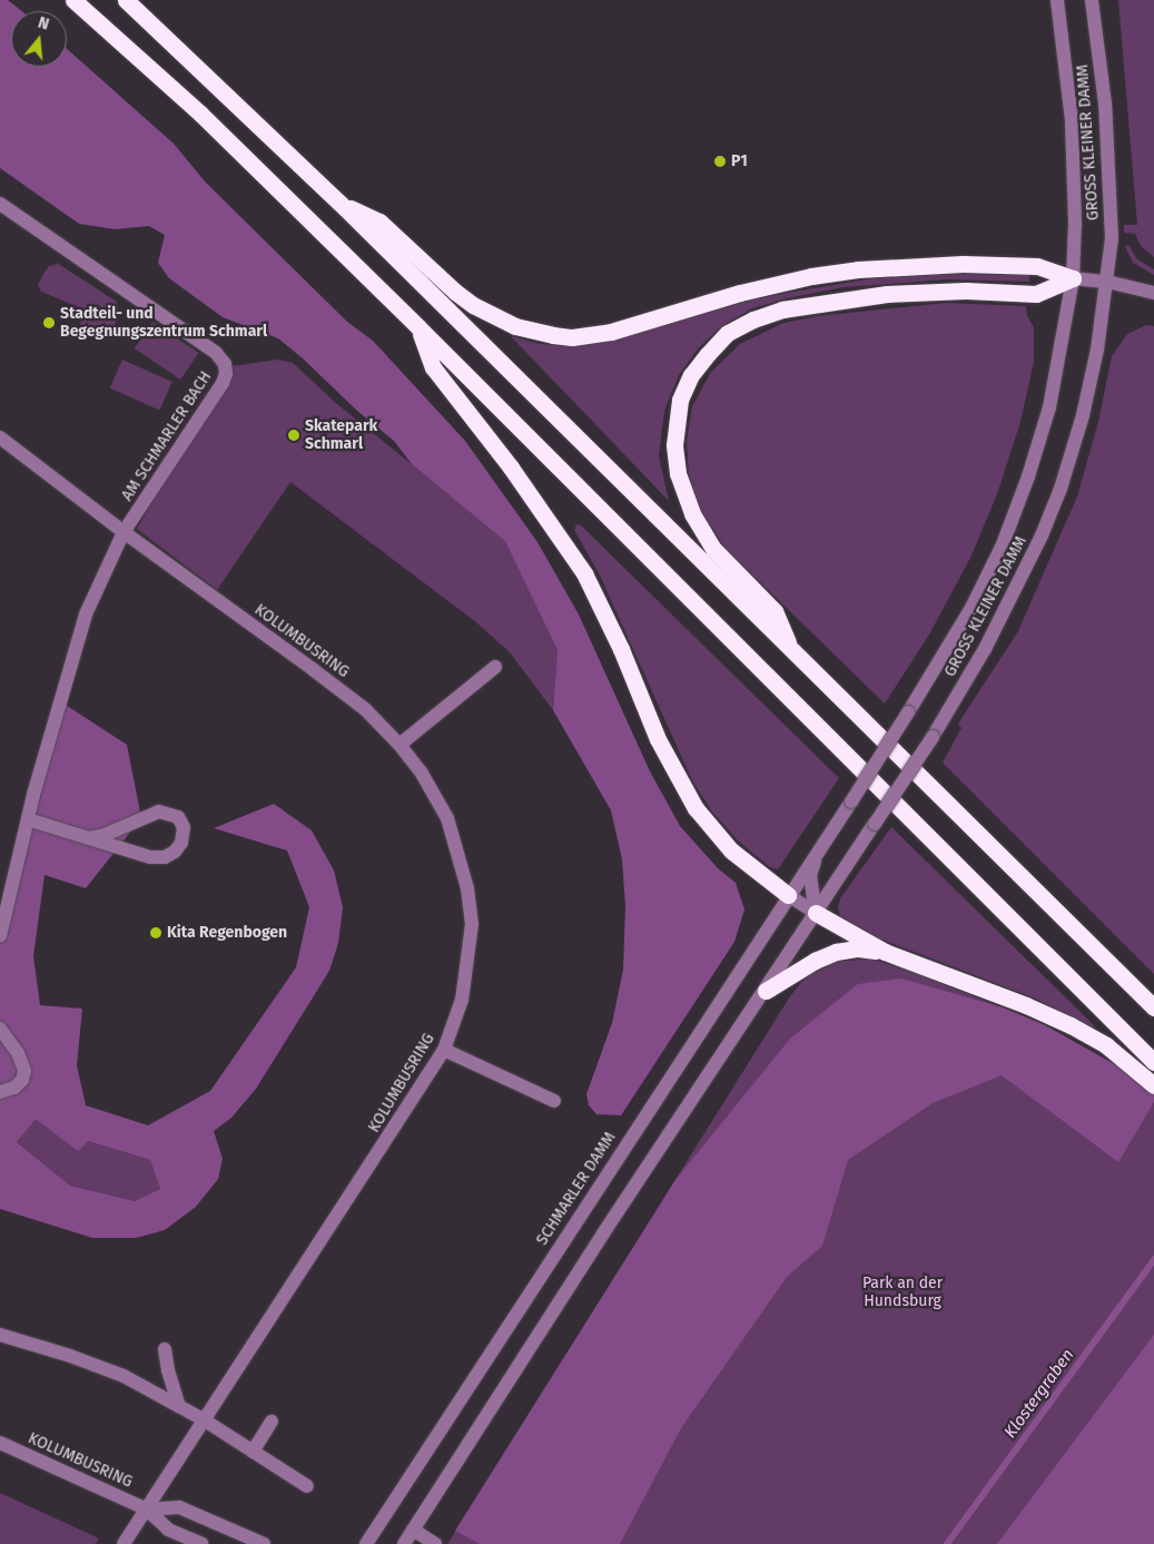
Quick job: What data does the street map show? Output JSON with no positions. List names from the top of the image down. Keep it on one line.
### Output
{"streets":{"street":["GROSS KLEINER DAMM","AM SCHMARLER BACH","KOLUMBUSRING","SCHMARLER DAMM"]},"crossings":[["GROSS KLEINER DAMM","SCHMARLER DAMM"],["AM SCHMARLER BACH","KOLUMBUSRING"]],"water":["Klostergraben"],"parks":["Park an der Hundsburg"],"places":["P1","Stadteil- und Begegnungszentrum Schmarl","Skatepark Schmarl","Kita Regenbogen"],"north":"top"}
